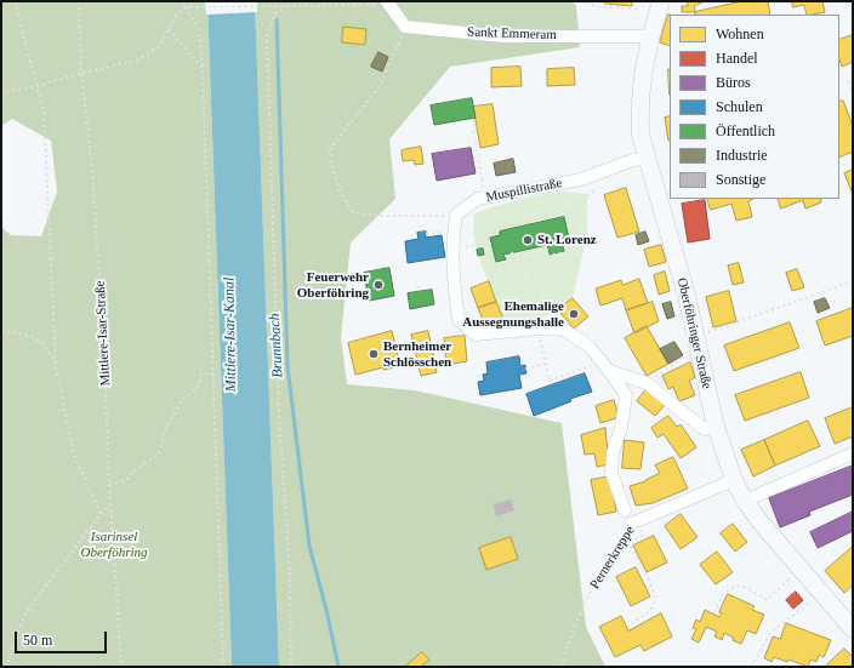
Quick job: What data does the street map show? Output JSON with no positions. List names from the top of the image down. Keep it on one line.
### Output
{"streets":{"main road":["Oberföhringer Straße"],"street":["Sankt Emmeram","Muspillistraße","Pernerkreppe"],"path":["Mittlere-Isar-Straße"]},"crossings":[["Sankt Emmeram","Oberföhringer Straße"],["Muspillistraße","Oberföhringer Straße"],["Oberföhringer Straße","Pernerkreppe"]],"water":["Mittlere-Isar-Kanal","Brunnbach"],"parks":["Isarinsel Oberföhring"],"places":["St. Lorenz","Feuerwehr Oberföhring","Ehemalige Aussegnungshalle","Bernheimer Schlösschen"],"legend":["Wohnen","Handel","Büros","Schulen","Öffentlich","Industrie","Sonstige"],"scale_bar":"50 m"}
